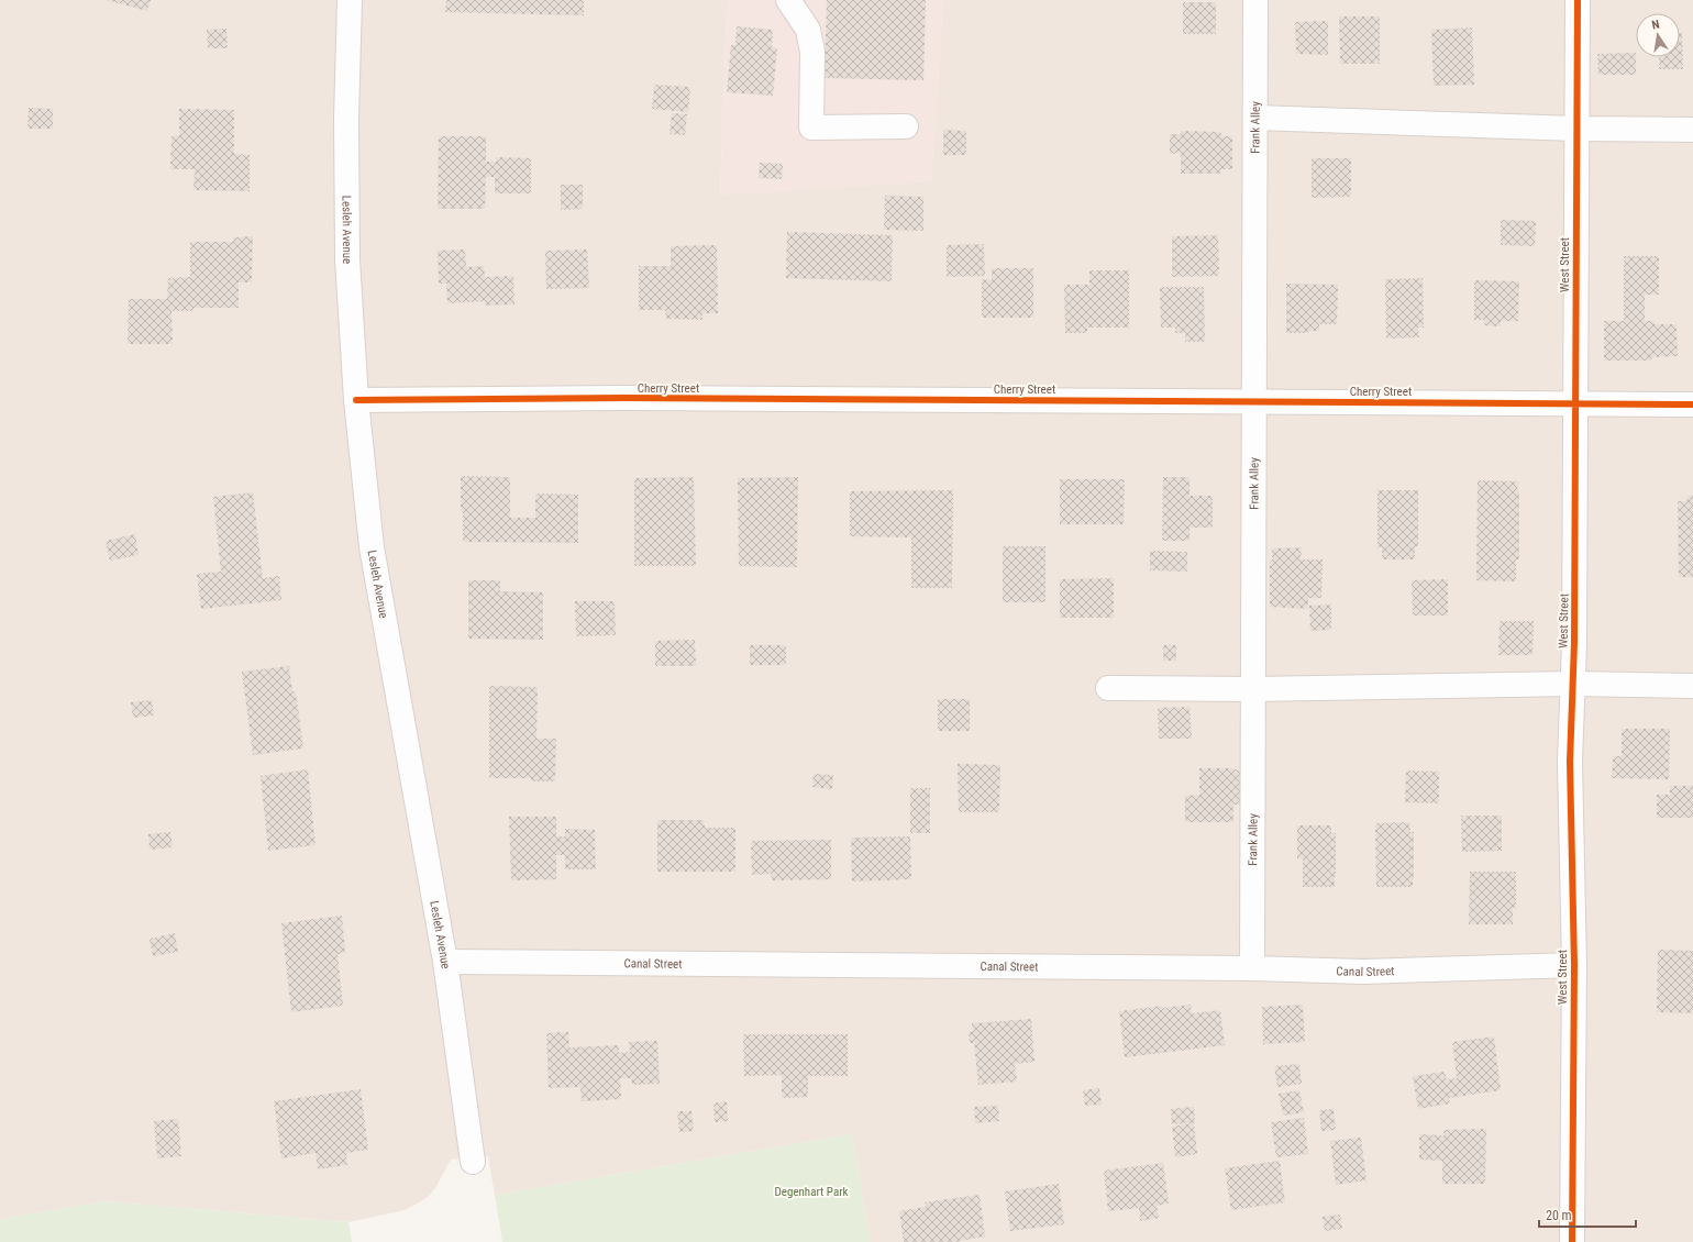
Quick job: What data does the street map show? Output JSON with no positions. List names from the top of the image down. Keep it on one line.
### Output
{"streets":{"street":["Frank Alley","Lesleh Avenue","West Street","Cherry Street","Canal Street"]},"crossings":[["Frank Alley","Cherry Street"],["Frank Alley","Canal Street"],["Lesleh Avenue","Cherry Street"],["Lesleh Avenue","Canal Street"],["West Street","Cherry Street"],["West Street","Canal Street"]],"parks":["Degenhart Park"],"scale_bar":"20 m","north":"top"}
